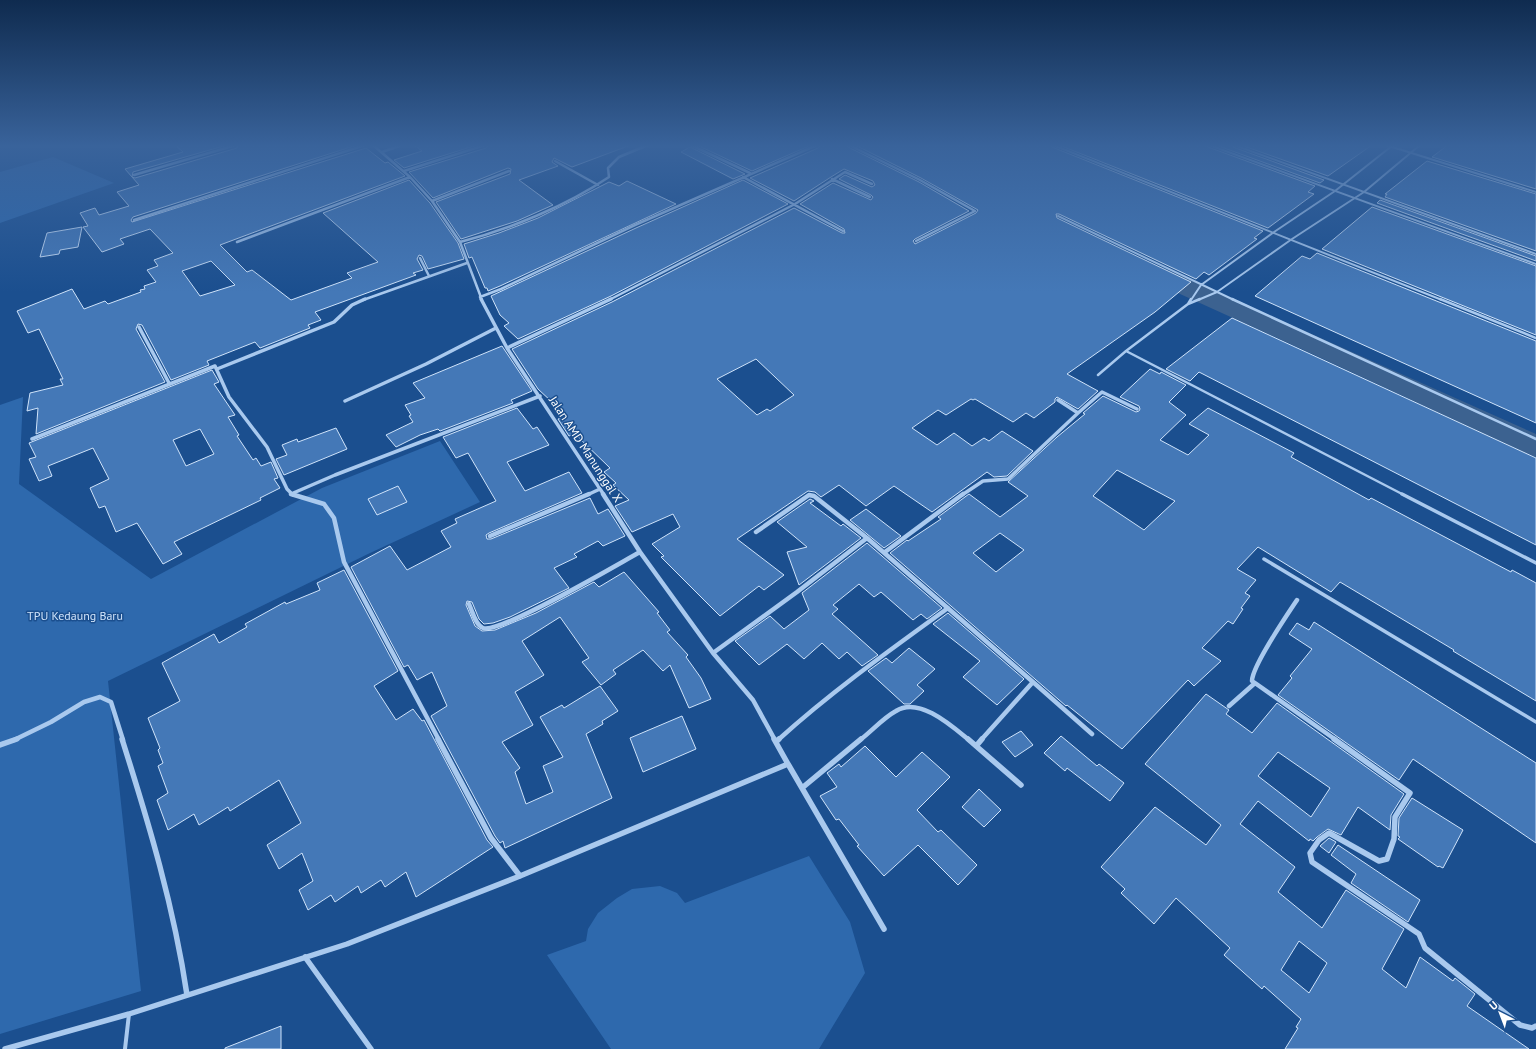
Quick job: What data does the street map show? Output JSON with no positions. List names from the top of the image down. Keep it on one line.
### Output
{"streets":{"street":["Jalan AMD Manunggal X"]},"parks":["TPU Kedaung Baru"],"north":"top left"}
